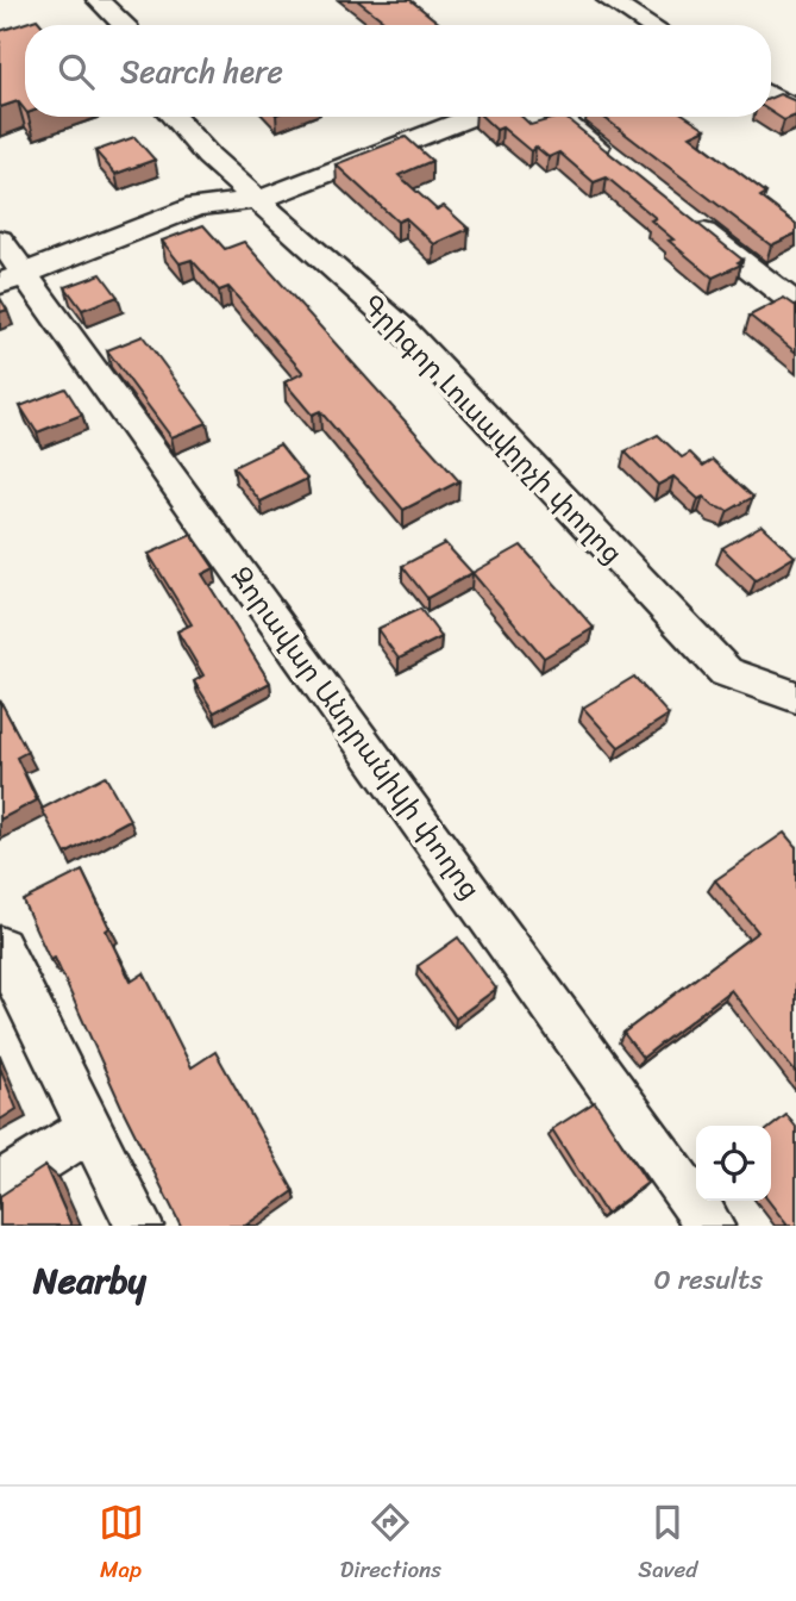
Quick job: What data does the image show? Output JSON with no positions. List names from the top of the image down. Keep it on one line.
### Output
{"streets":{"street":["Գրիգոր Լուսավորչի փողոց","Զորավար Անդրանիկի փողոց"]},"page":{"search":"Search here","heading":["Nearby","0 results"],"nav":["Map","Directions","Saved"]}}
